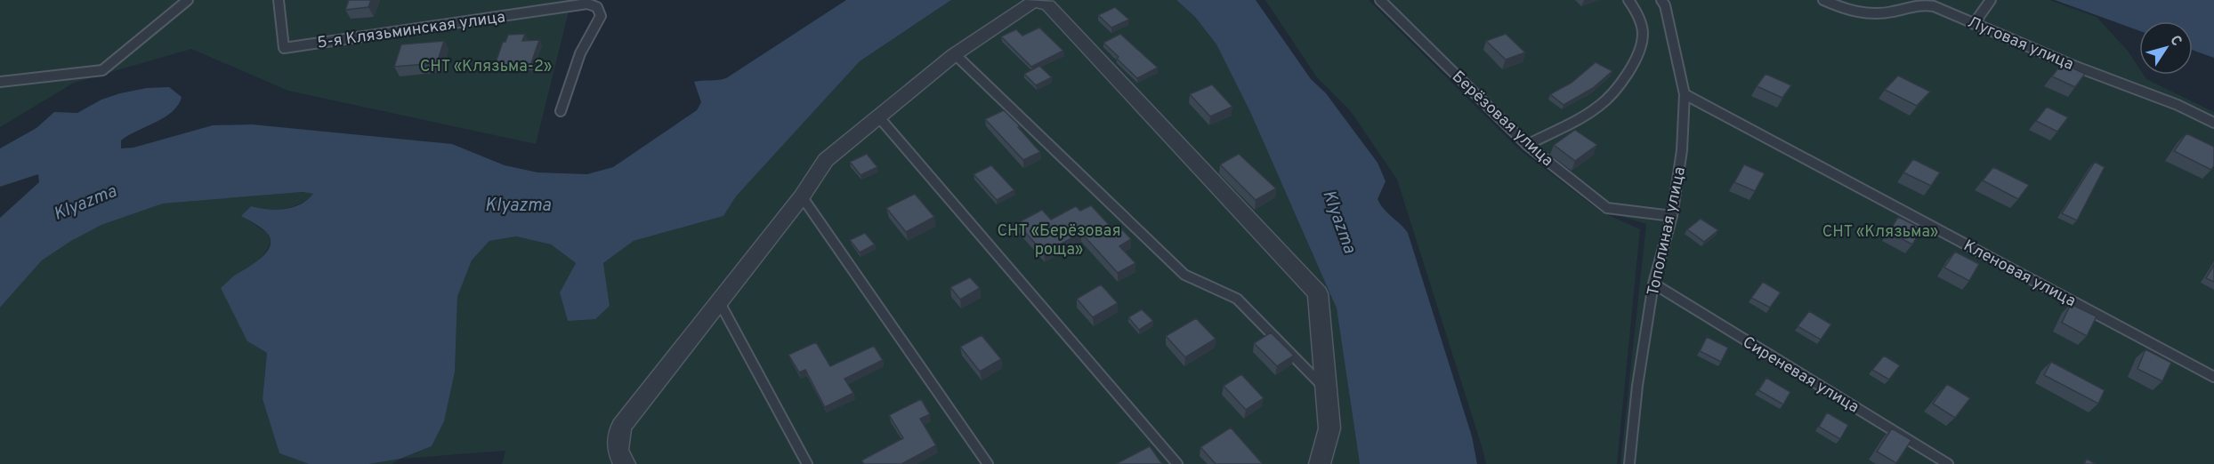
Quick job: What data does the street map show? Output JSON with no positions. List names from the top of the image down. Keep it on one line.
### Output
{"streets":{"lane":["5-я Клязьминская улица","Луговая улица","Берёзовая улица","Тополиная улица","Кленовая улица","Сиреневая улица"]},"crossings":[["Берёзовая улица","Тополиная улица"],["Тополиная улица","Кленовая улица"],["Тополиная улица","Сиреневая улица"]],"water":["Klyazma"],"parks":["СНТ «Клязьма-2»","СНТ «Берёзовая роща»","СНТ «Клязьма»"],"north":"top right"}
